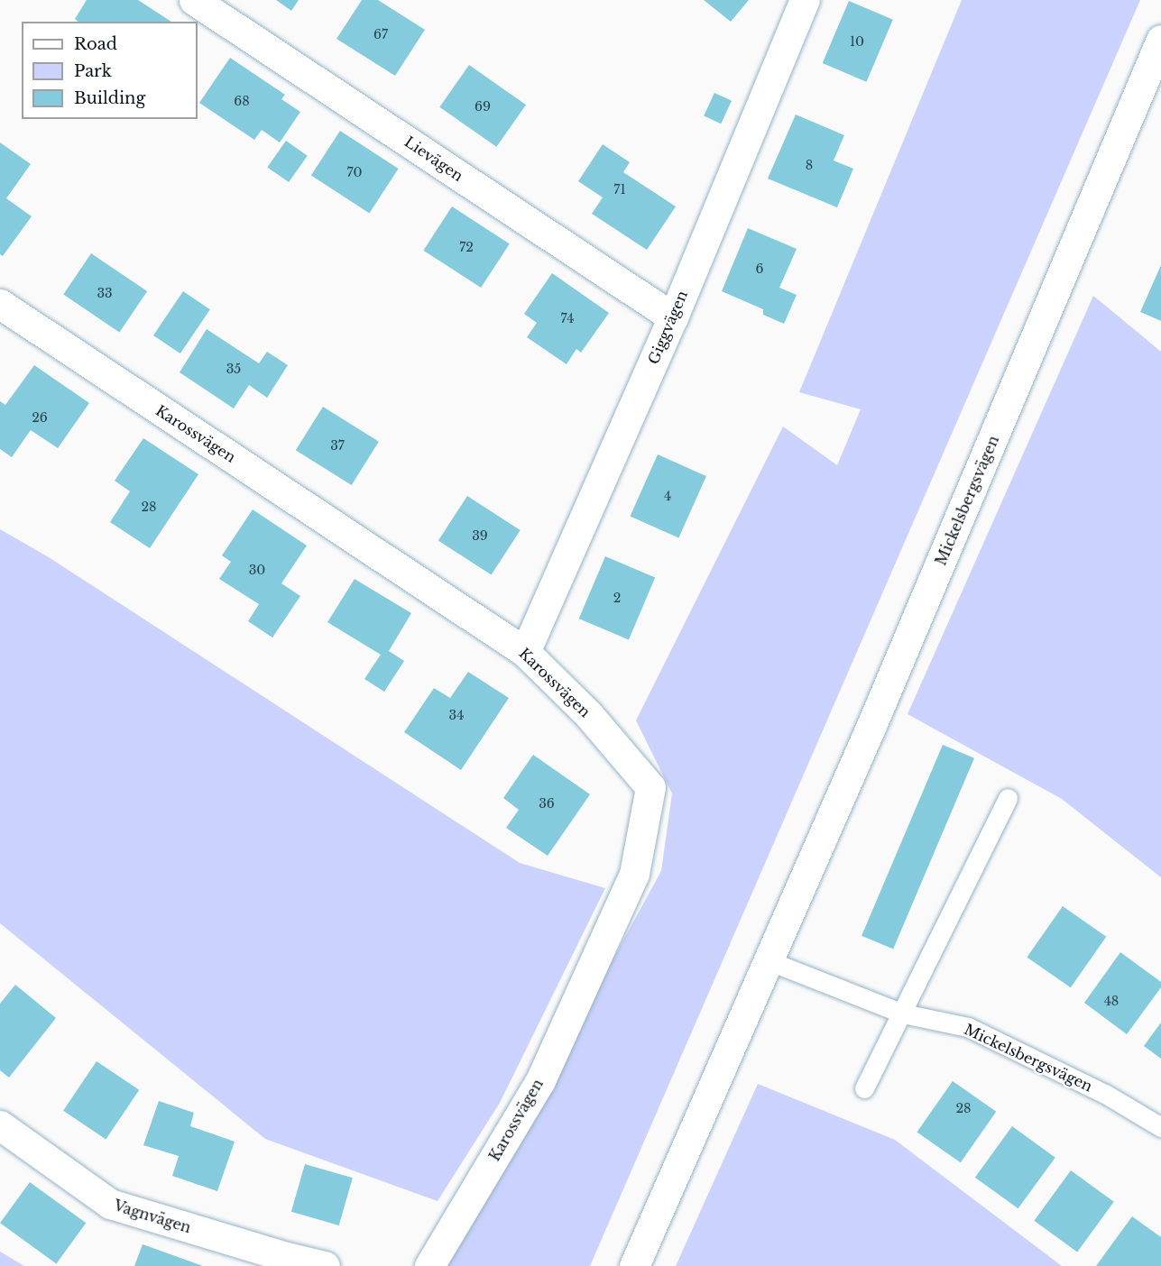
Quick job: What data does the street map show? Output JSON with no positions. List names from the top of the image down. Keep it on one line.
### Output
{"streets":{"street":["Lievägen","Giggvägen","Karossvägen","Mickelsbergsvägen","Vagnvägen"]},"crossings":[["Lievägen","Giggvägen"],["Giggvägen","Karossvägen"]],"house_numbers":["67","10","68","69","8","70","71","72","6","33","74","35","26","37","4","28","39","30","2","34","36","48","28"],"legend":["Road","Park","Building"]}
